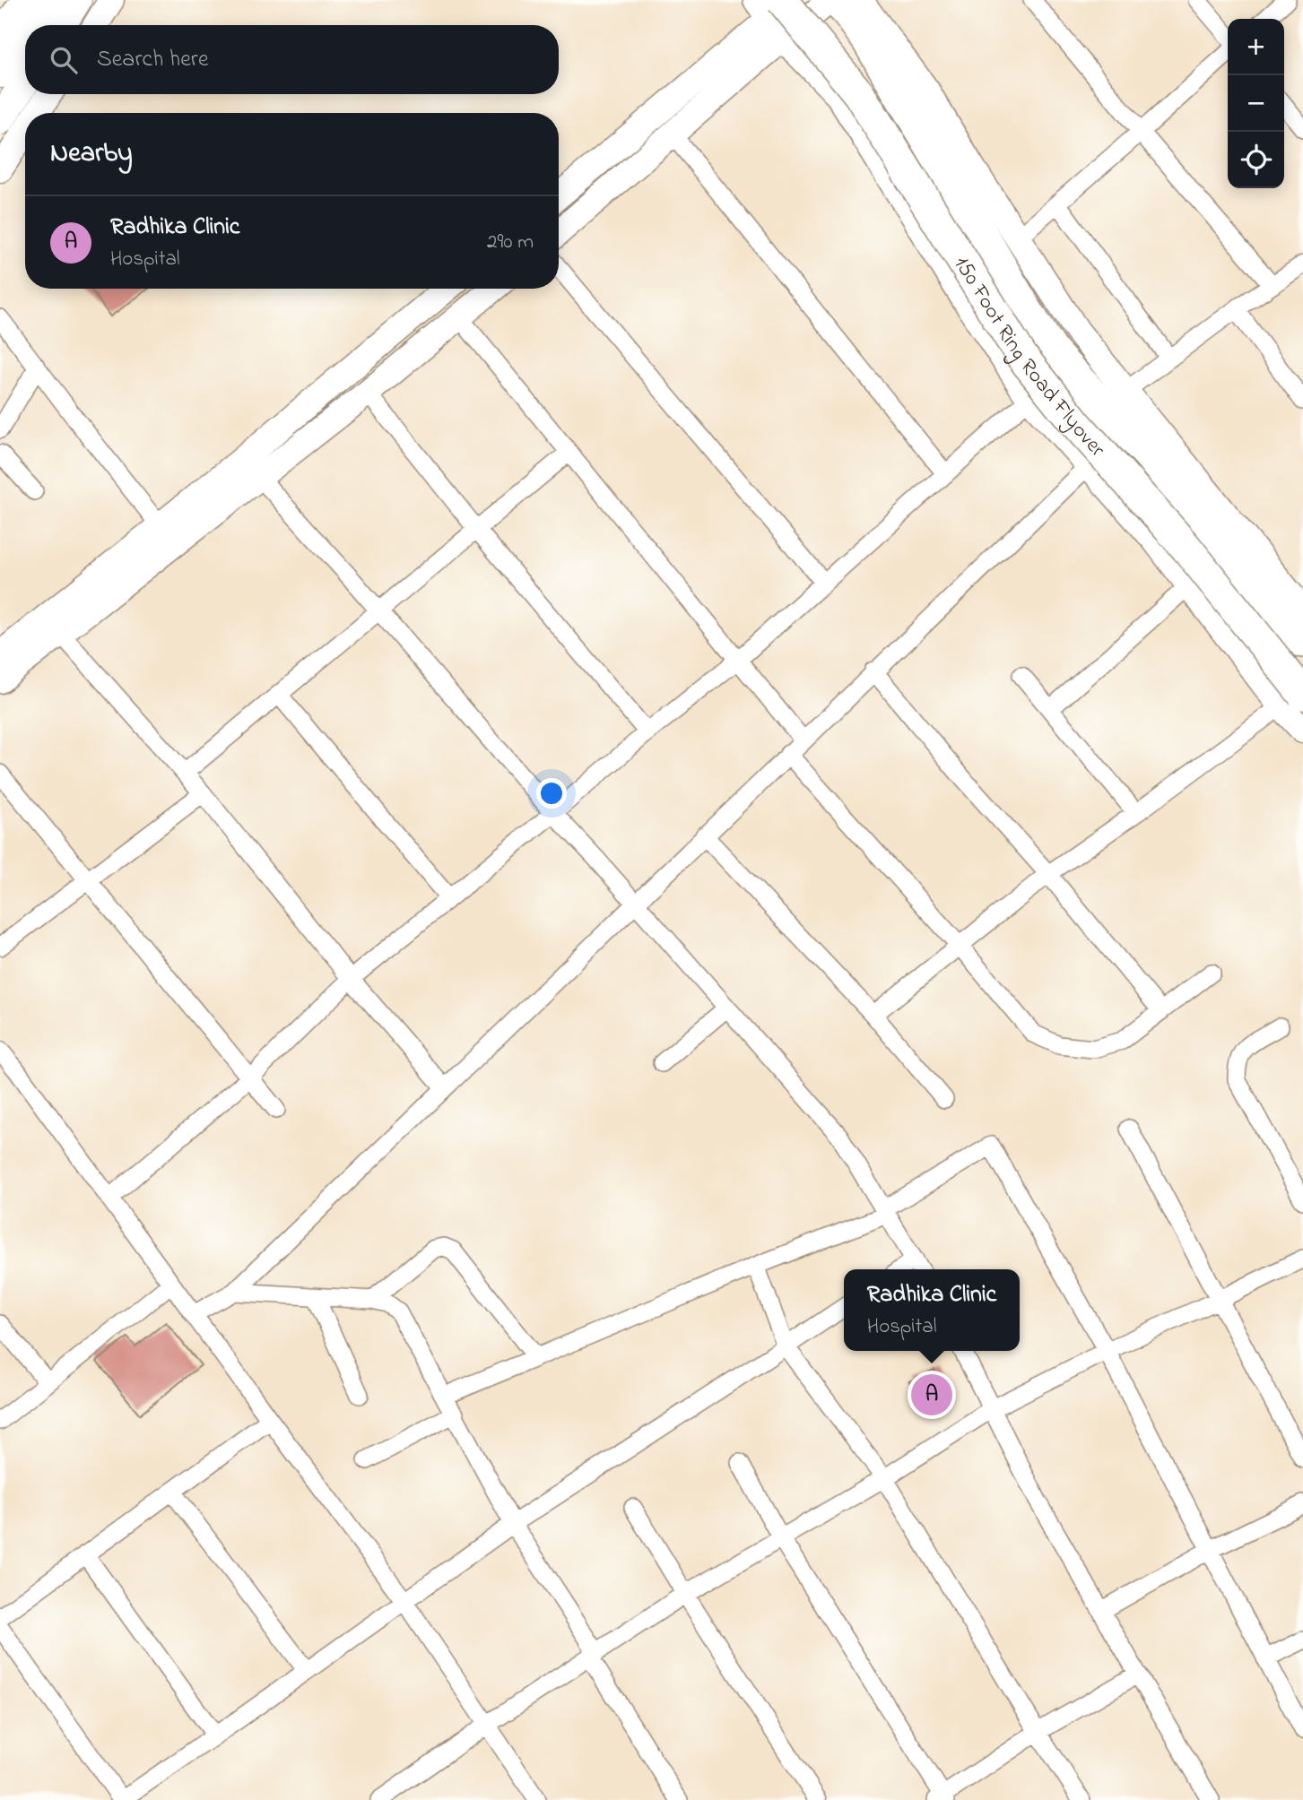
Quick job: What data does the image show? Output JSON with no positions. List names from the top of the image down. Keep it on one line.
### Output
{"streets":{"highway":["150 Foot Ring Road Flyover"]},"page":{"map_buttons":["+","−"],"search":"Search here","heading":"Nearby","list":[{"mark":"A","name":"Radhika Clinic","note":"Hospital","value":"290 m"}],"popup":["Radhika Clinic","Hospital"],"pins":"A"}}
